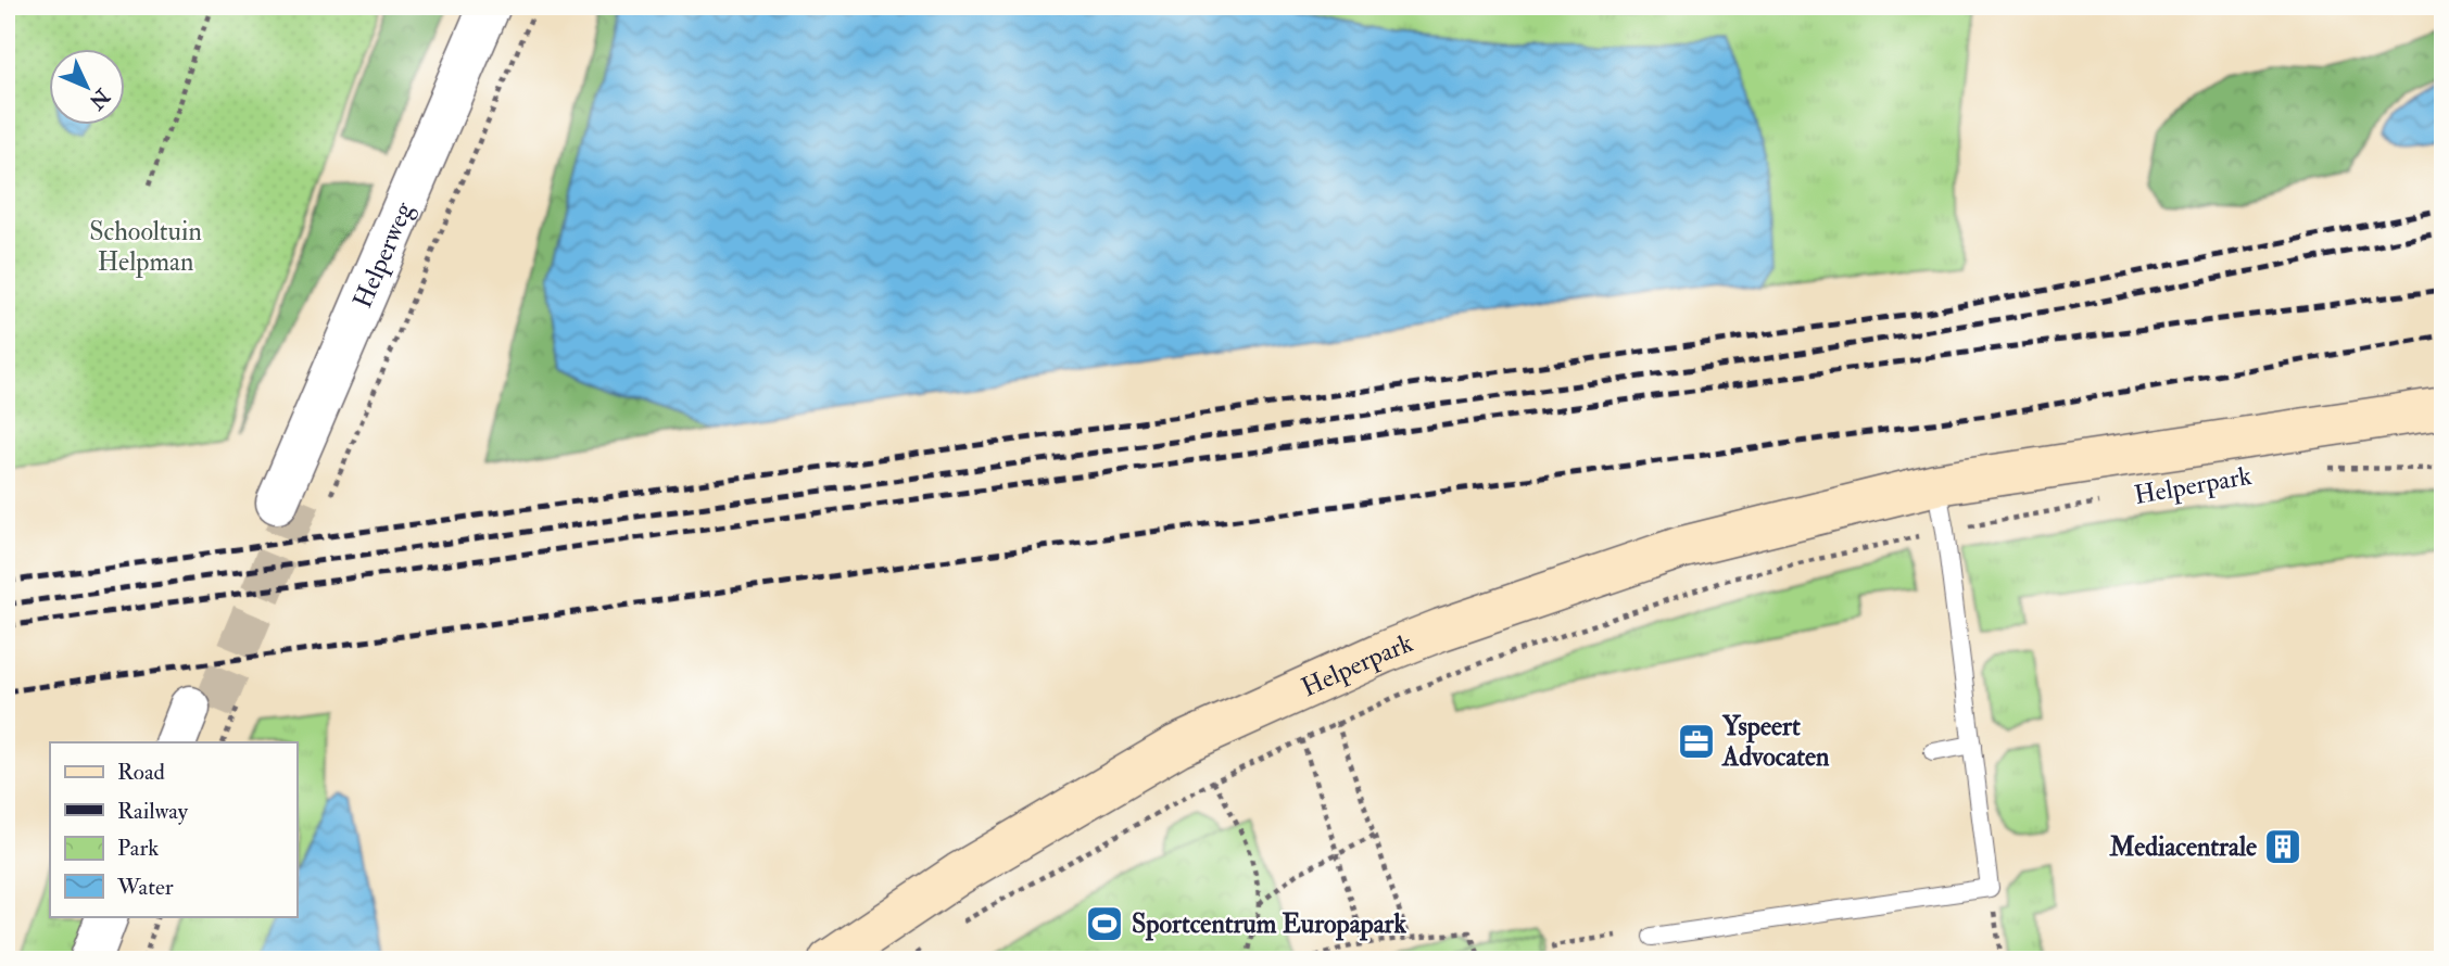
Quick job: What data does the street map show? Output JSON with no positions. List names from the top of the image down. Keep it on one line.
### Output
{"streets":{"main road":["Helperpark"],"street":["Helperweg"]},"parks":["Schooltuin Helpman"],"places":{"office":["Yspeert Advocaten"],"building":["Mediacentrale"],"sports":["Sportcentrum Europapark"]},"legend":["Road","Railway","Park","Water"],"north":"bottom right"}
